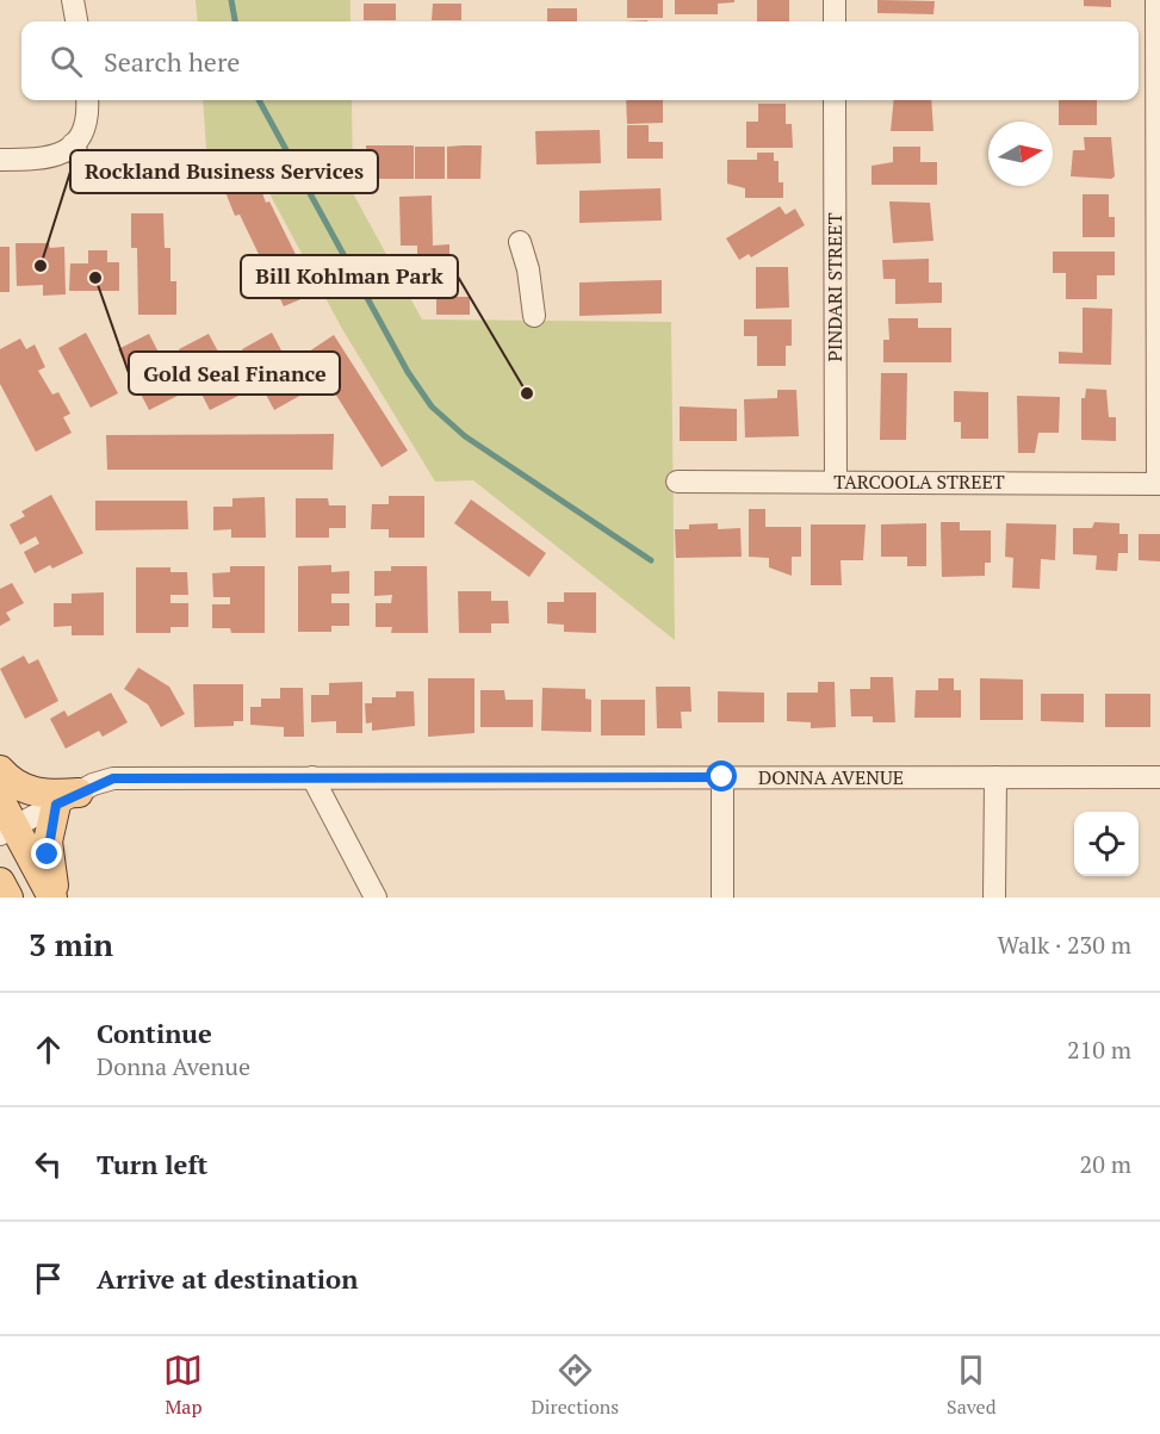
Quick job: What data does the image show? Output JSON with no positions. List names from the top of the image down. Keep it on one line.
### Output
{"streets":{"street":["PINDARI STREET","TARCOOLA STREET","DONNA AVENUE"]},"crossings":[["PINDARI STREET","TARCOOLA STREET"]],"places":["Rockland Business Services","Gold Seal Finance","Bill Kohlman Park"],"north":"right","page":{"search":"Search here","heading":["3 min","Walk · 230 m"],"list":[["Continue","Donna Avenue","210 m"],["Turn left","20 m"],"Arrive at destination"],"nav":["Map","Directions","Saved"]}}
